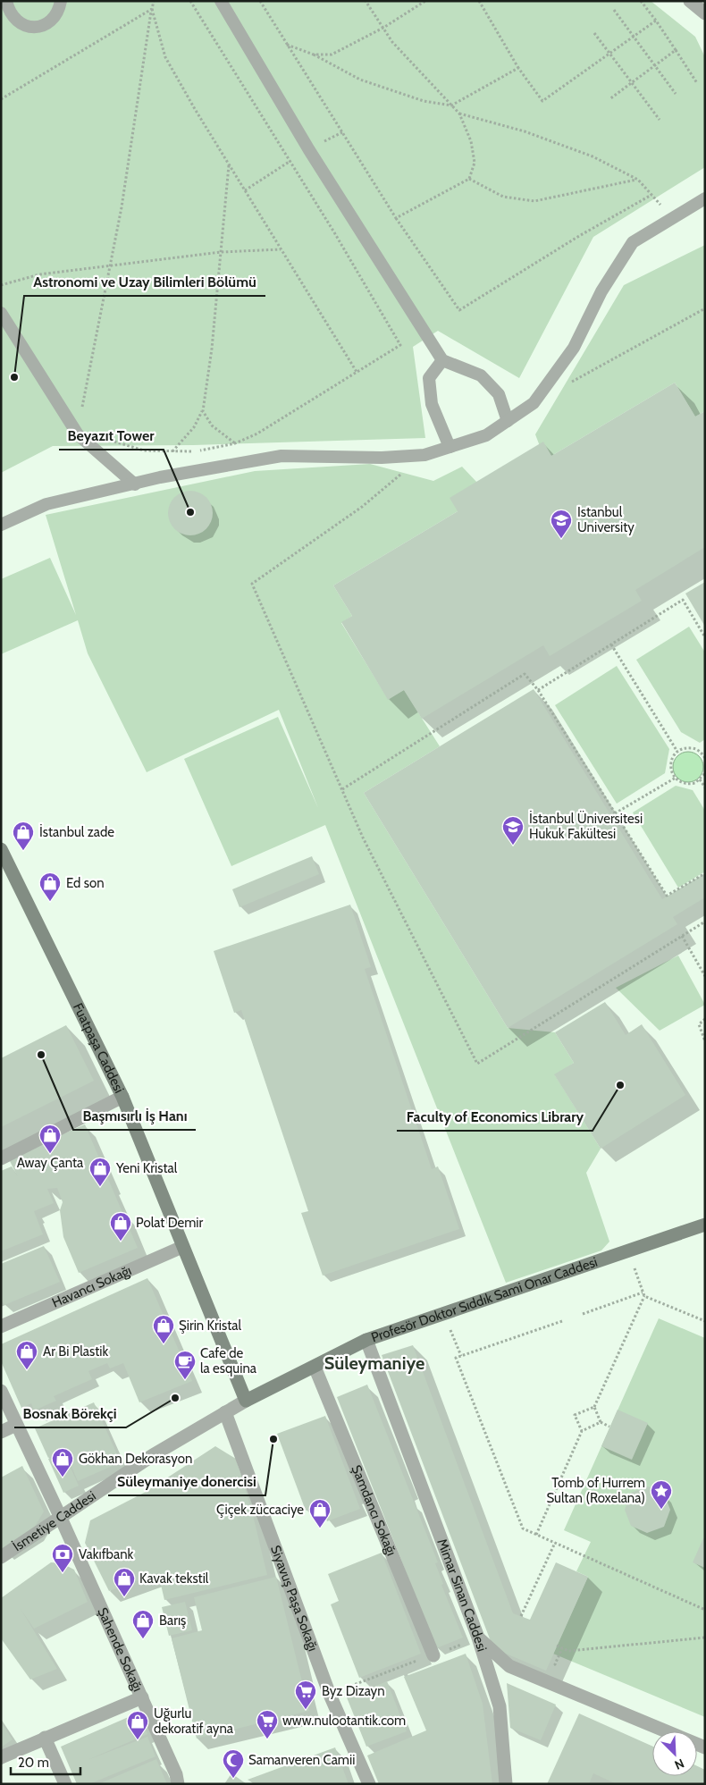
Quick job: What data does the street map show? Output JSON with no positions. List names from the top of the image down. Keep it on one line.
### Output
{"streets":{"main road":["Fuatpaşa Caddesi","Profesör Doktor Sıddık Sami Onar Caddesi"],"street":["Havancı Sokağı","Şamdancı Sokağı","İsmetiye Caddesi","Mimar Sinan Caddesi","Siyavuş Paşa Sokağı","Şahende Sokağı"]},"crossings":[["Fuatpaşa Caddesi","Havancı Sokağı"],["Fuatpaşa Caddesi","Profesör Doktor Sıddık Sami Onar Caddesi"],["Fuatpaşa Caddesi","İsmetiye Caddesi"],["Profesör Doktor Sıddık Sami Onar Caddesi","Şamdancı Sokağı"],["Profesör Doktor Sıddık Sami Onar Caddesi","İsmetiye Caddesi"],["Profesör Doktor Sıddık Sami Onar Caddesi","Mimar Sinan Caddesi"],["İsmetiye Caddesi","Siyavuş Paşa Sokağı"],["İsmetiye Caddesi","Şahende Sokağı"]],"districts":["Süleymaniye"],"places":{"other":["Astronomi ve Uzay Bilimleri Bölümü","Beyazıt Tower","Başmısırlı İş Hanı","Faculty of Economics Library","Bosnak Börekçi","Süleymaniye donercisi"],"school or university":["Istanbul University","İstanbul Üniversitesi Hukuk Fakültesi"],"shop":["İstanbul zade","Ed son","Away Çanta","Yeni Kristal","Polat Demir","Şirin Kristal","Ar Bi Plastik","Gökhan Dekorasyon","Çiçek züccaciye","Kavak tekstil","Barış","Uğurlu dekoratif ayna"],"cafe":["Cafe de la esquina"],"place":["Tomb of Hurrem Sultan (Roxelana)"],"bank":["Vakıfbank"],"supermarket":["Byz Dizayn","www.nulootantik.com"],"mosque":["Samanveren Camii"]},"scale_bar":"20 m","north":"bottom right"}
